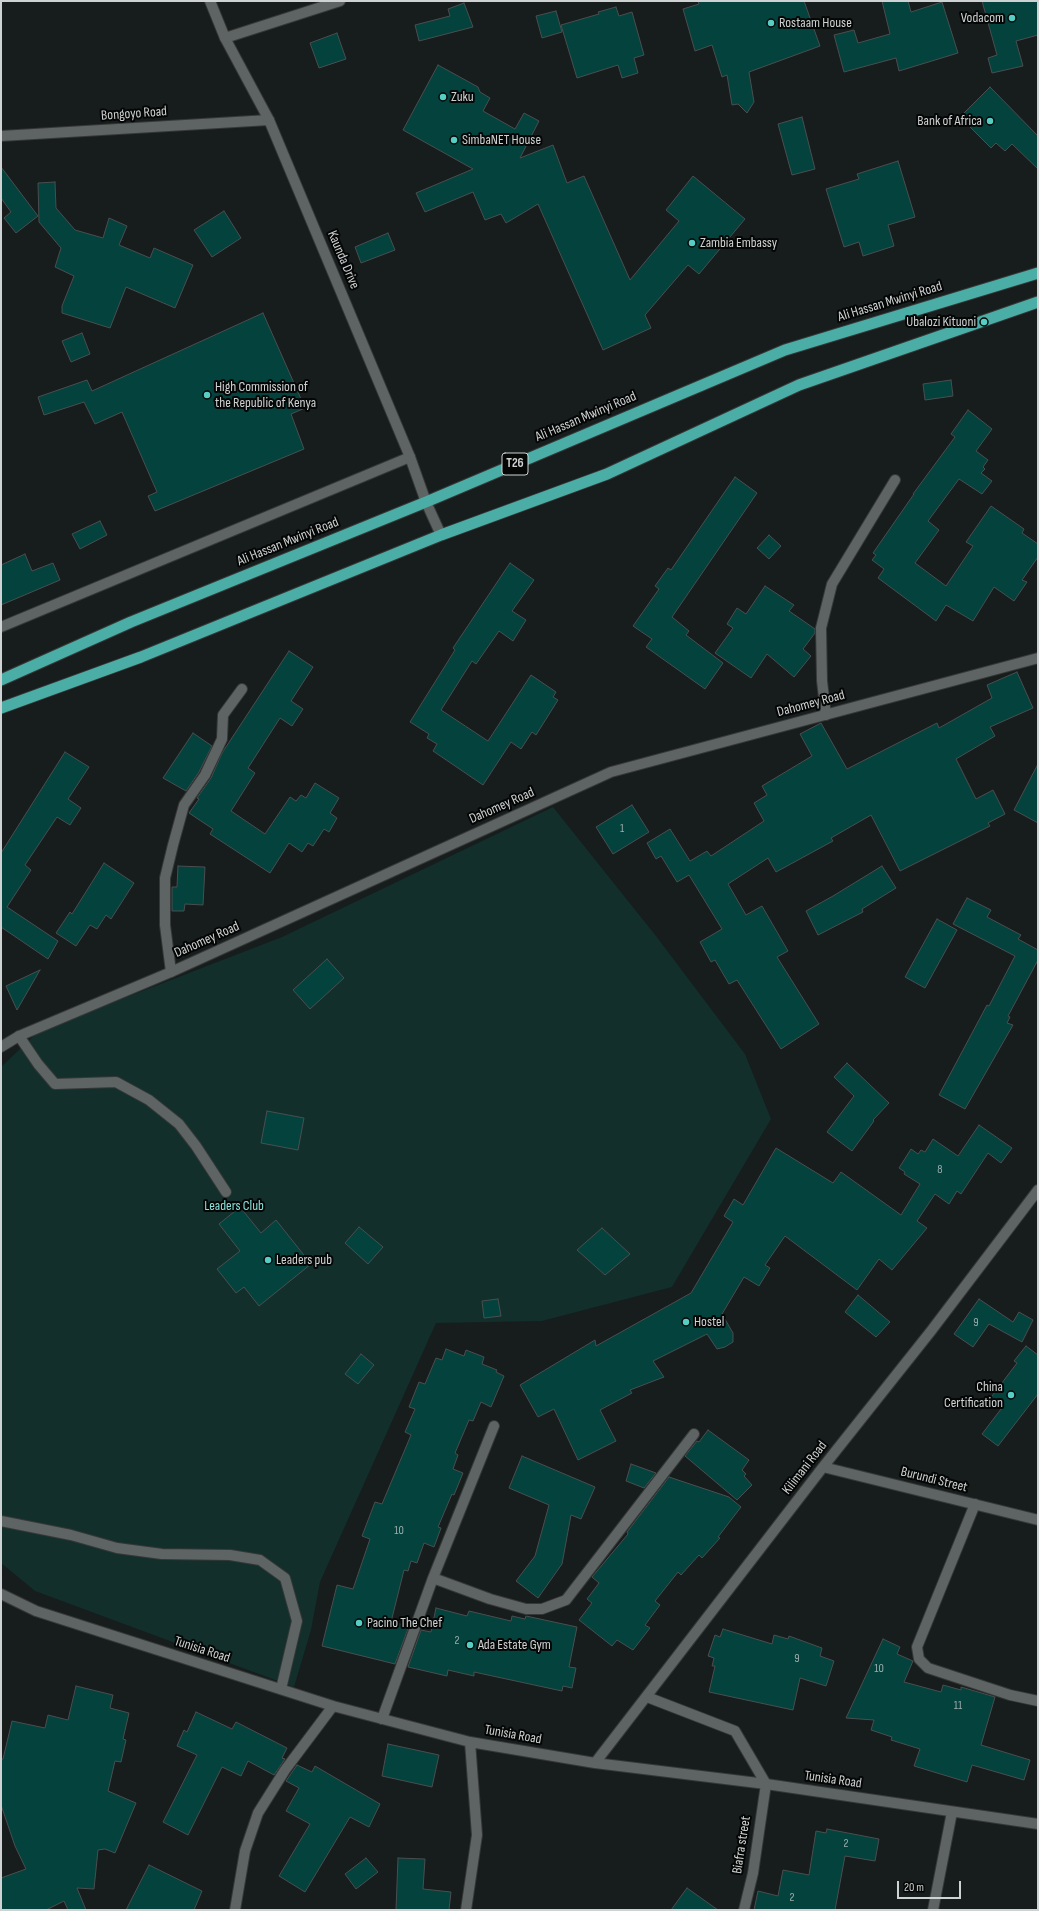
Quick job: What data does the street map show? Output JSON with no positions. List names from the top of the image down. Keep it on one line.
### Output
{"streets":{"highway":["Ali Hassan Mwinyi Road","T26"],"street":["Bongoyo Road","Kaunda Drive","Dahomey Road","Kilimani Road","Burundi Street","Tunisia Road","Biafra street"]},"crossings":[["Bongoyo Road","Kaunda Drive"],["Kaunda Drive","Ali Hassan Mwinyi Road"],["Kilimani Road","Burundi Street"],["Kilimani Road","Tunisia Road"],["Tunisia Road","Biafra street"]],"parks":["Leaders Club"],"places":["Vodacom","Rostaam House","Zuku","Bank of Africa","SimbaNET House","Zambia Embassy","Ubalozi Kituoni","High Commission of the Republic of Kenya","Leaders pub","Hostel","China Certification","Pacino The Chef","Ada Estate Gym"],"house_numbers":["1","8","9","10","2","9","10","11","2","2"],"scale_bar":"20 m"}
